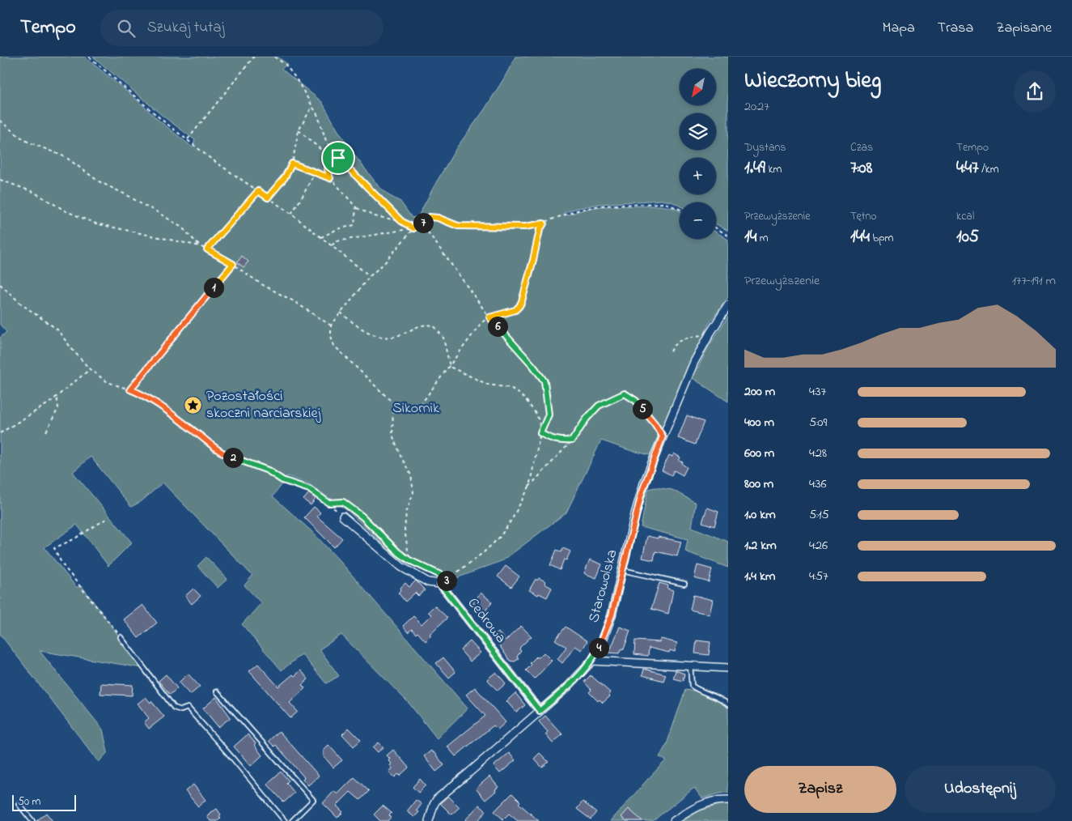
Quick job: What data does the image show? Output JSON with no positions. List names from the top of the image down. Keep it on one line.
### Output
{"streets":{"street":["Starowolska","Cedrowa"]},"crossings":[["Starowolska","Cedrowa"]],"parks":["Sikornik"],"places":{"place":["Pozostałości skoczni narciarskiej"]},"scale_bar":"50 m","north":"bottom left","page":{"header":"Tempo","search":"Szukaj tutaj","nav":["Mapa","Trasa","Zapisane"],"heading":["Wieczorny bieg","20:27"],"map_buttons":["+","−"],"stats":[["Dystans","1.49 km"],["Czas","7:08"],["Tempo","4:47 /km"],["Przewyższenie","14 m"],["Tętno","144 bpm"],["kcal","105"]],"pins":["7","1","6","5","2","3","4"],"chart":["Przewyższenie","177–191 m"],"list":[{"name":"200 m","note":"4:37"},{"name":"400 m","note":"5:09"},{"name":"600 m","note":"4:28"},{"name":"800 m","note":"4:36"},{"name":"1.0 km","note":"5:15"},{"name":"1.2 km","note":"4:26"},{"name":"1.4 km","note":"4:57"}],"buttons":["Zapisz","Udostępnij"],"scale":"50 m"}}
